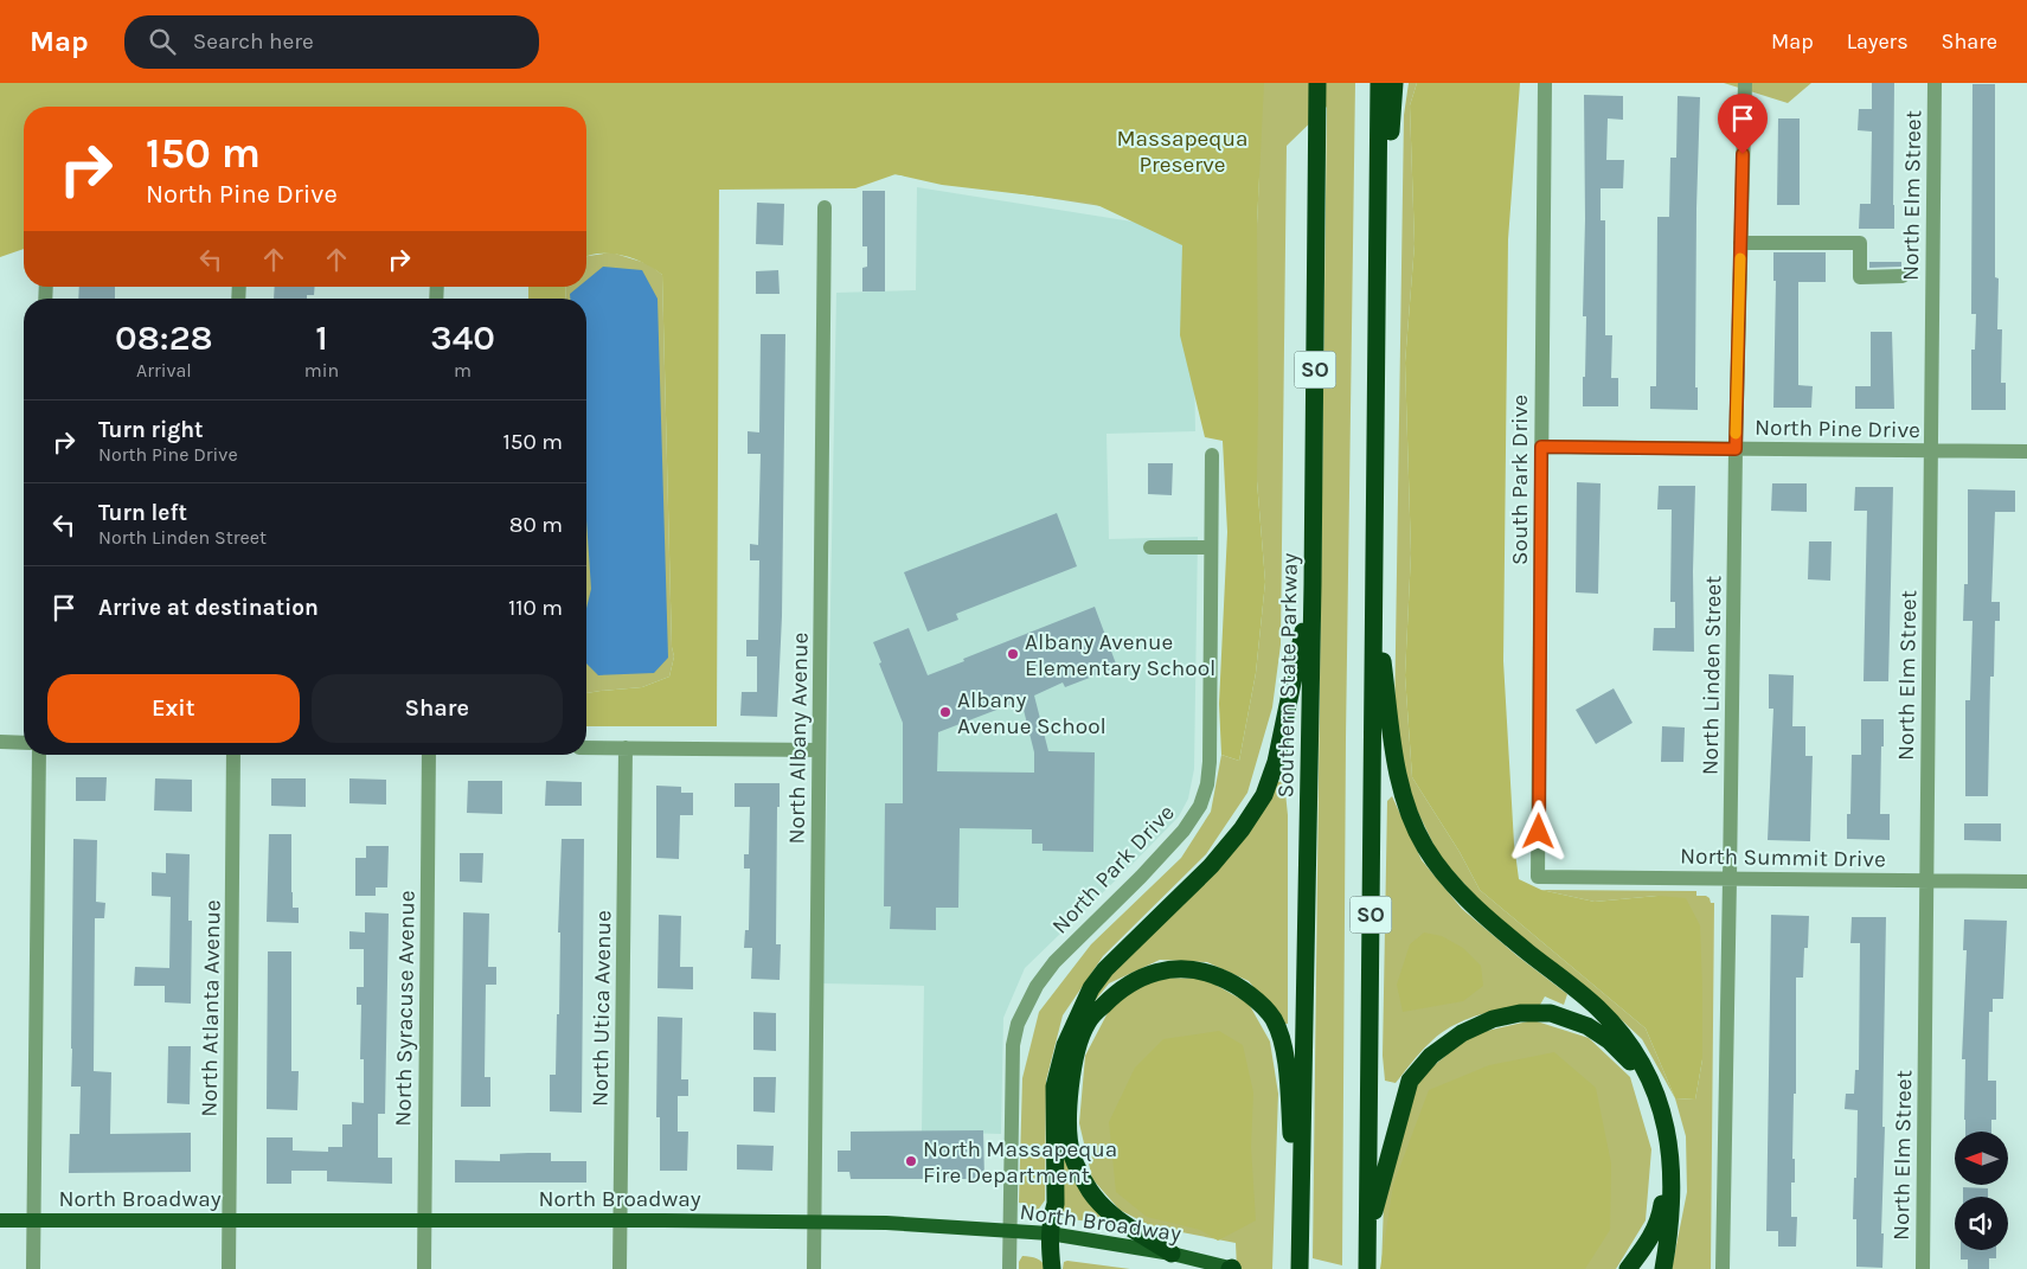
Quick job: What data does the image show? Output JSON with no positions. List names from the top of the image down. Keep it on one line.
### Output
{"streets":{"highway":["SO","Southern State Parkway"],"main road":["North Broadway"],"street":["North Elm Street","North Pine Drive","South Park Drive","North Linden Street","North Albany Avenue","North Summit Drive","North Park Drive","North Atlanta Avenue","North Syracuse Avenue","North Utica Avenue"]},"crossings":[["North Elm Street","North Pine Drive"],["North Elm Street","North Summit Drive"],["North Pine Drive","South Park Drive"],["North Pine Drive","North Linden Street"],["South Park Drive","North Summit Drive"],["North Linden Street","North Summit Drive"],["North Albany Avenue","North Broadway"],["North Park Drive","North Broadway"],["North Atlanta Avenue","North Broadway"],["North Syracuse Avenue","North Broadway"],["North Utica Avenue","North Broadway"]],"parks":["Massapequa Preserve"],"places":["Albany Avenue Elementary School","Albany Avenue School","North Massapequa Fire Department"],"north":"left","page":{"header":"Map","search":"Search here","nav":["Map","Layers","Share"],"turn":["150 m","North Pine Drive"],"eta":["08:28","Arrival","1","min","340","m"],"list":[{"name":"Turn right","note":"North Pine Drive","value":"150 m"},{"name":"Turn left","note":"North Linden Street","value":"80 m"},{"name":"Arrive at destination","value":"110 m"}],"buttons":["Exit","Share"]}}
